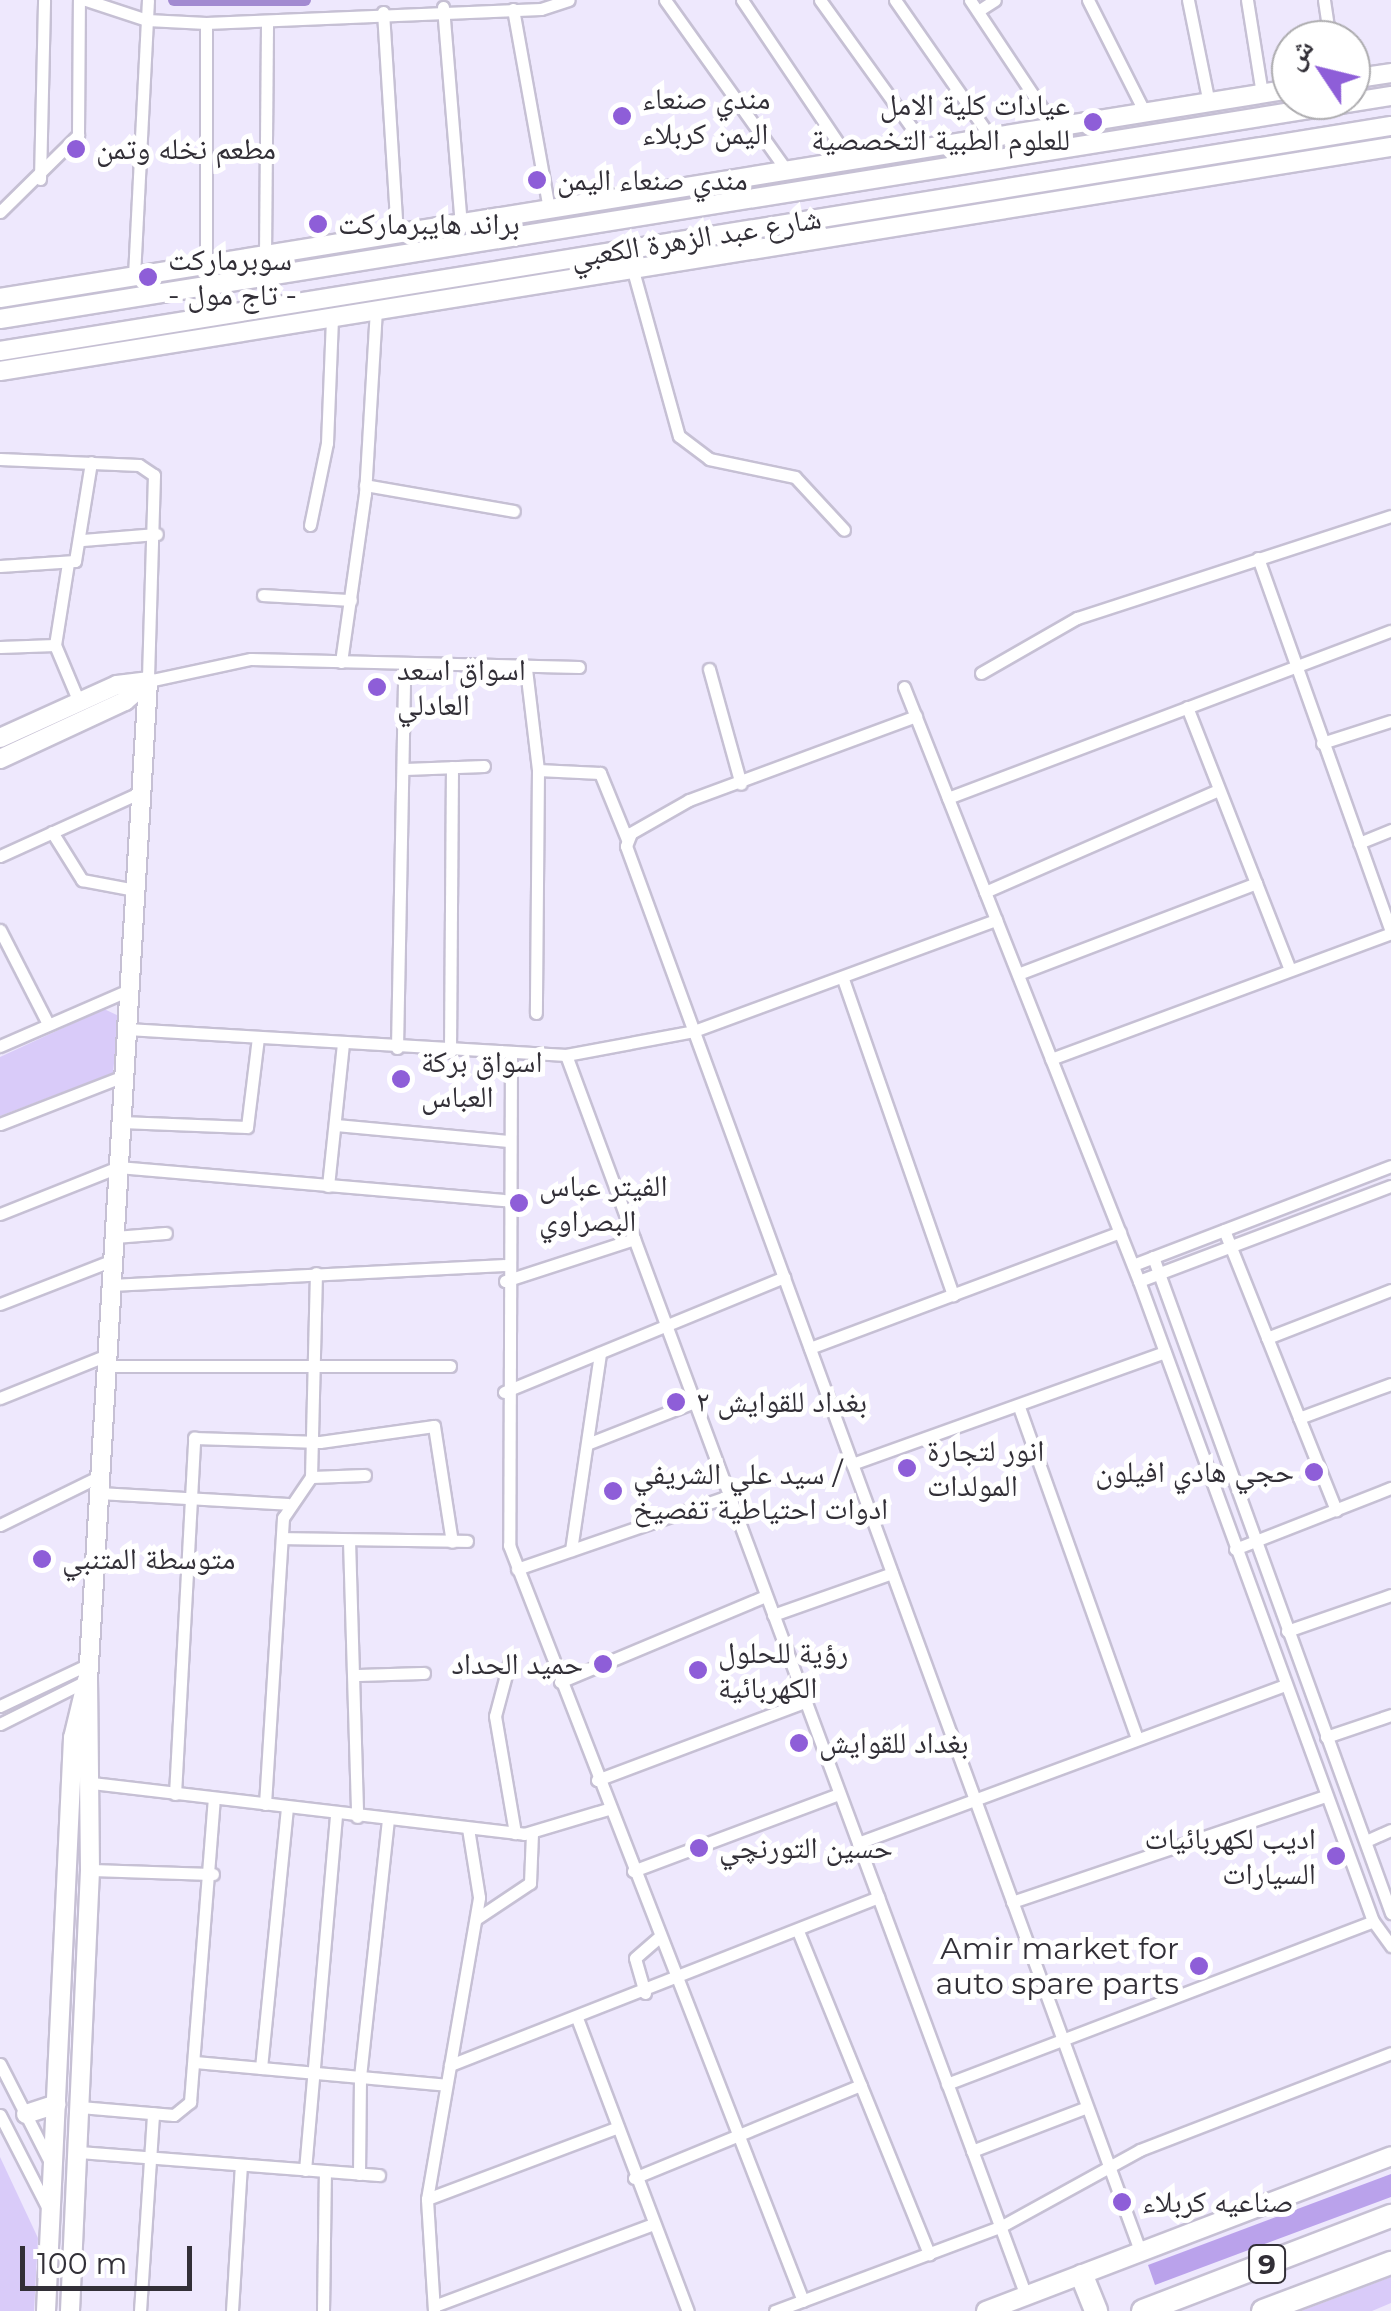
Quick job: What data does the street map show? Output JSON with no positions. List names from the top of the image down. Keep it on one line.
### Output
{"streets":{"highway":["9"],"street":["شارع عبد الزهرة الكعبي"]},"places":["مندي صنعاء اليمن كربلاء","عيادات كلية الامل للعلوم الطبية التخصصية","مطعم نخله وتمن","مندي صنعاء اليمن","براند هايبرماركت","سوبرماركت - تاج مول -","اسواق اسعد العادلي","اسواق بركة العباس","الفيتر عباس البصراوي","بغداد للقوايش ٢","انور لتجارة المولدات","حجي هادي افيلون","سيد علي الشريفي / ادوات احتياطية تفصيخ","متوسطة المتنبي","حميد الحداد","رؤية للحلول الكهربائية","بغداد للقوايش","حسين التورنچي","اديب لكهربائيات السيارات","Amir market for auto spare parts","صناعيه كربلاء"],"scale_bar":"100 m","north":"top left"}
